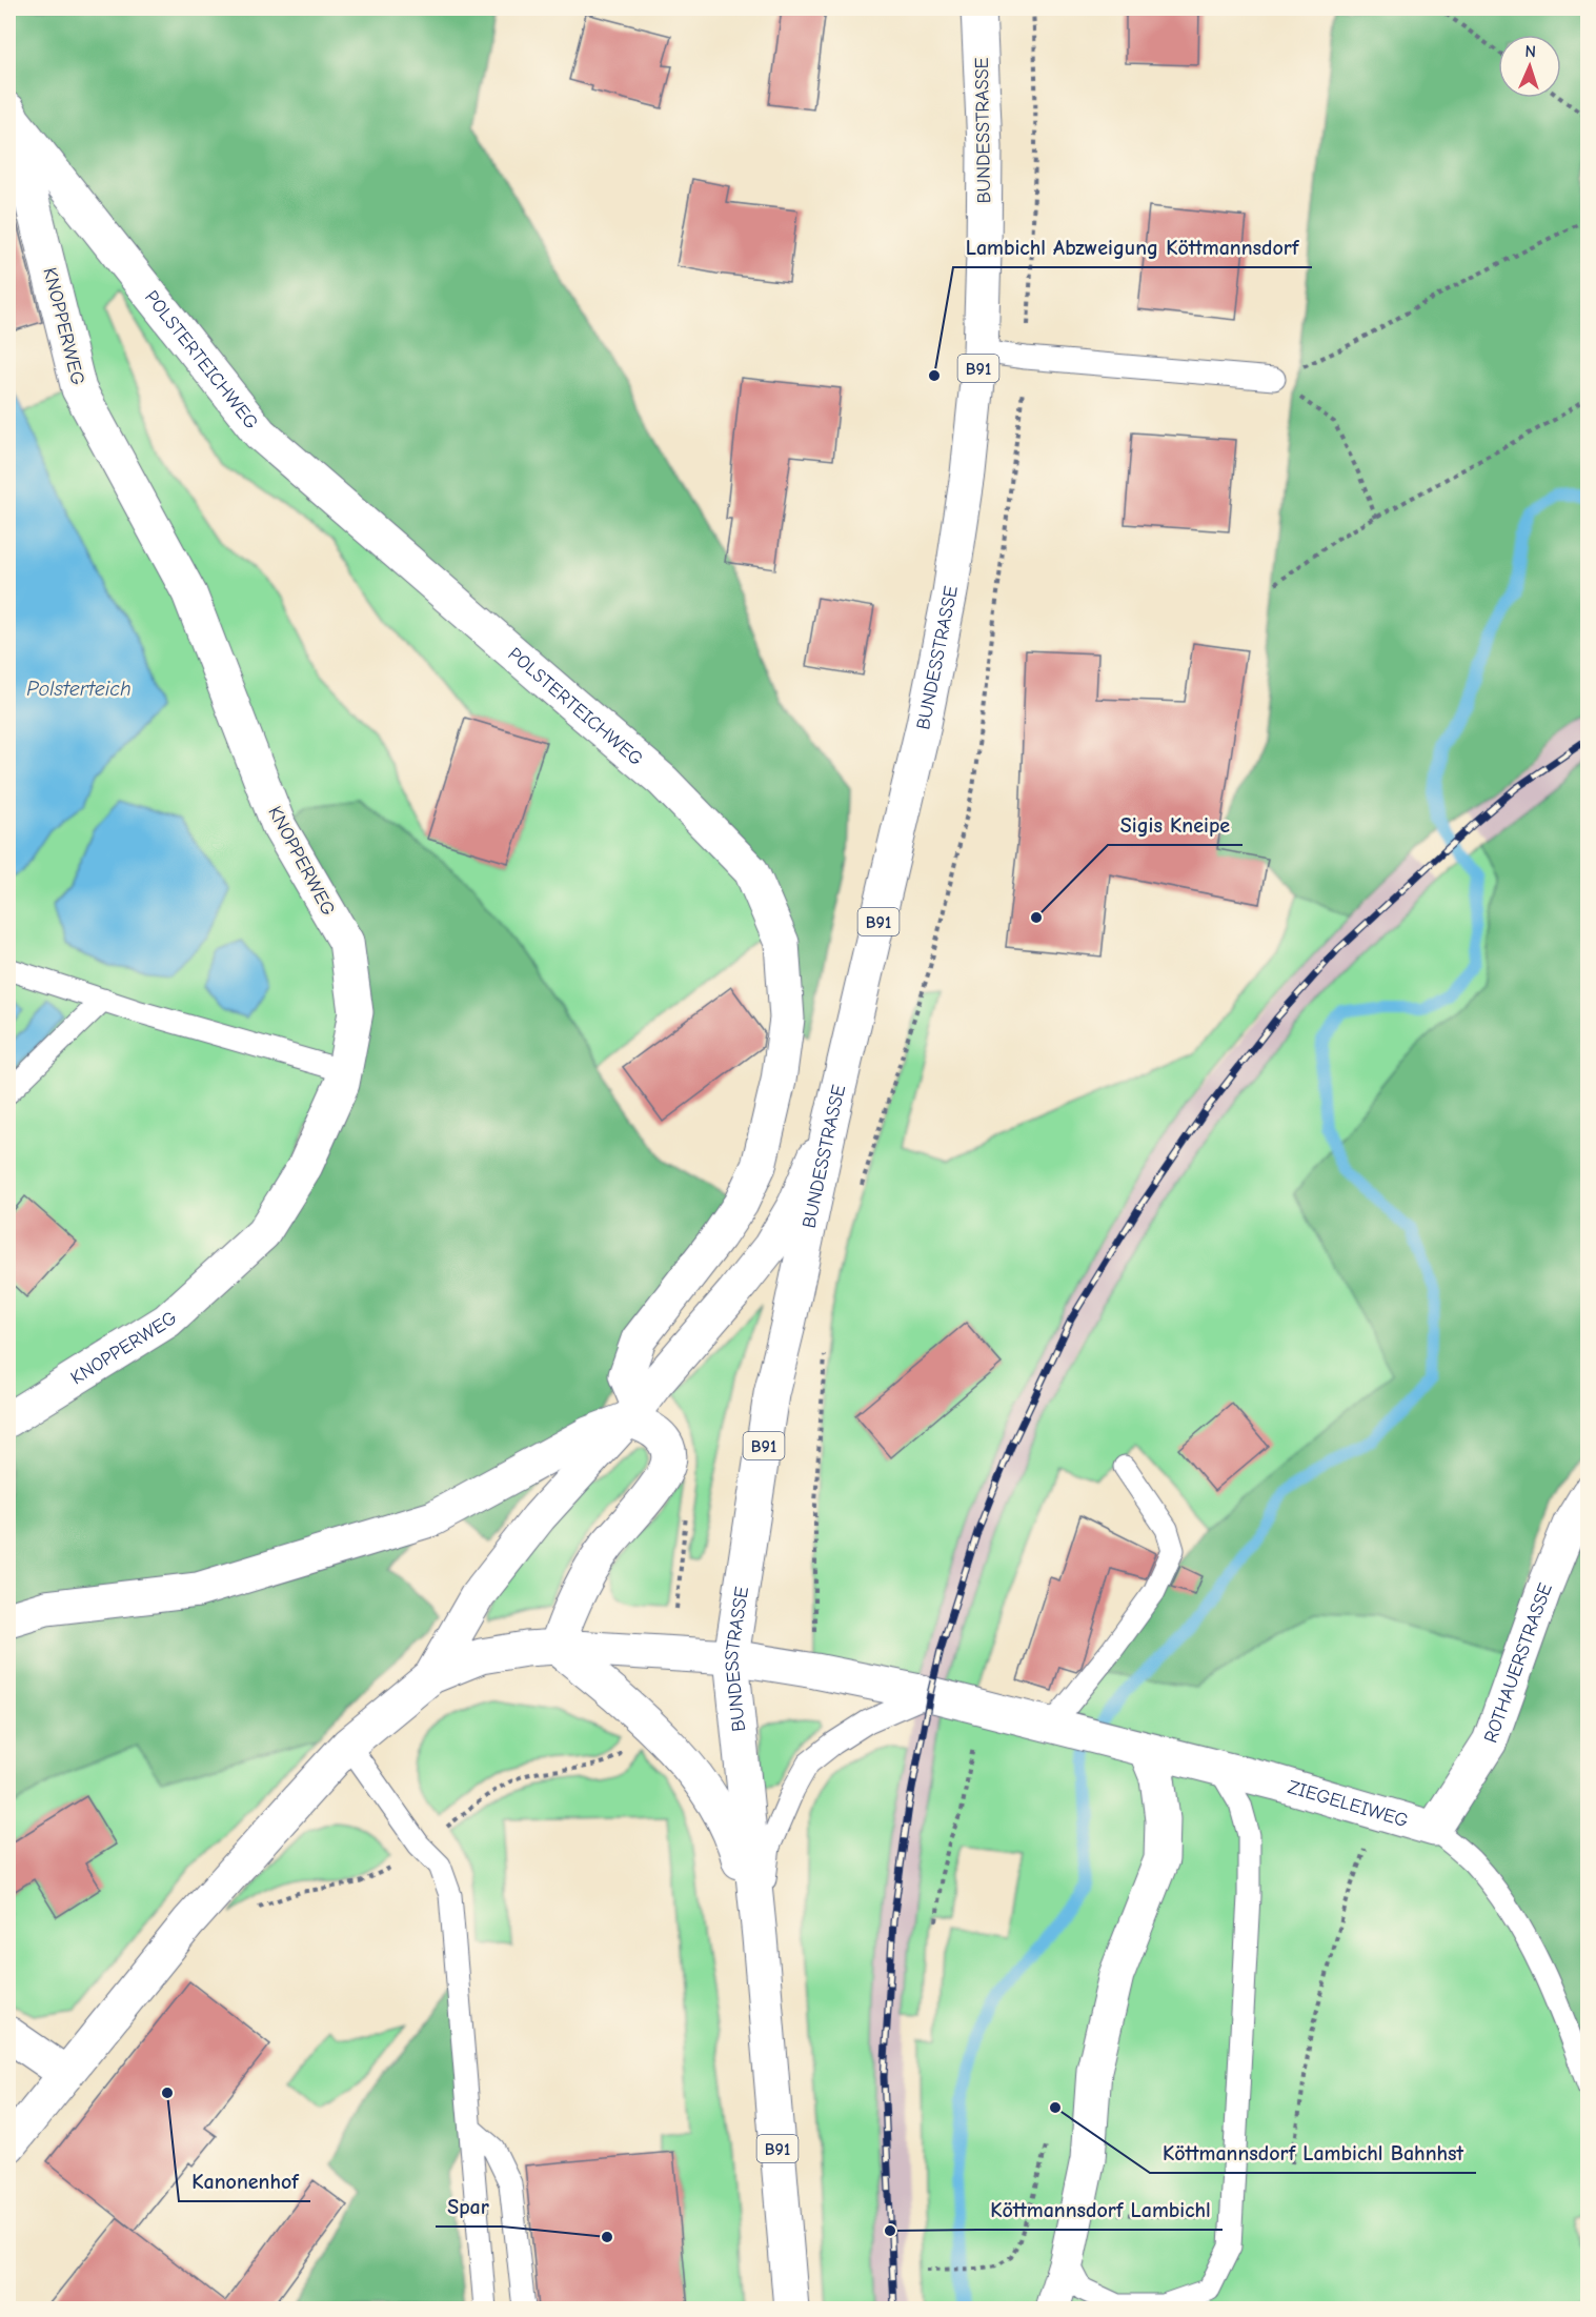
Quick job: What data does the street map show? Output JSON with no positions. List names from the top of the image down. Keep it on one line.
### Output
{"streets":{"street":["BUNDESSTRASSE","KNOPPERWEG","POLSTERTEICHWEG","B91","ROTHAUERSTRASSE","ZIEGELEIWEG"]},"crossings":[["BUNDESSTRASSE","ZIEGELEIWEG"],["KNOPPERWEG","POLSTERTEICHWEG"],["ROTHAUERSTRASSE","ZIEGELEIWEG"]],"water":["Polsterteich"],"places":["Lambichl Abzweigung Köttmannsdorf","Sigis Kneipe","Kanonenhof","Köttmannsdorf Lambichl Bahnhst","Köttmannsdorf Lambichl","Spar"],"north":"top"}
